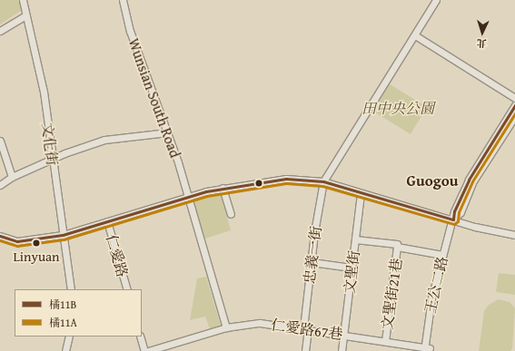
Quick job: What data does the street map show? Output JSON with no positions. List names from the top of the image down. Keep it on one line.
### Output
{"streets":{"street":["Wunsian South Road","文化街","忠義一街","仁愛路","文聖街","王公二路","文聖街21巷","仁愛路67巷"]},"crossings":[["Wunsian South Road","仁愛路67巷"],["忠義一街","仁愛路67巷"],["文聖街","文聖街21巷"],["文聖街","仁愛路67巷"],["王公二路","仁愛路67巷"],["文聖街21巷","仁愛路67巷"]],"districts":["Guogou"],"parks":["田中央公園"],"places":["Linyuan"],"lines":["transit line 橘11B","transit line 橘11A"],"legend":["橘11B","橘11A"],"north":"bottom"}
